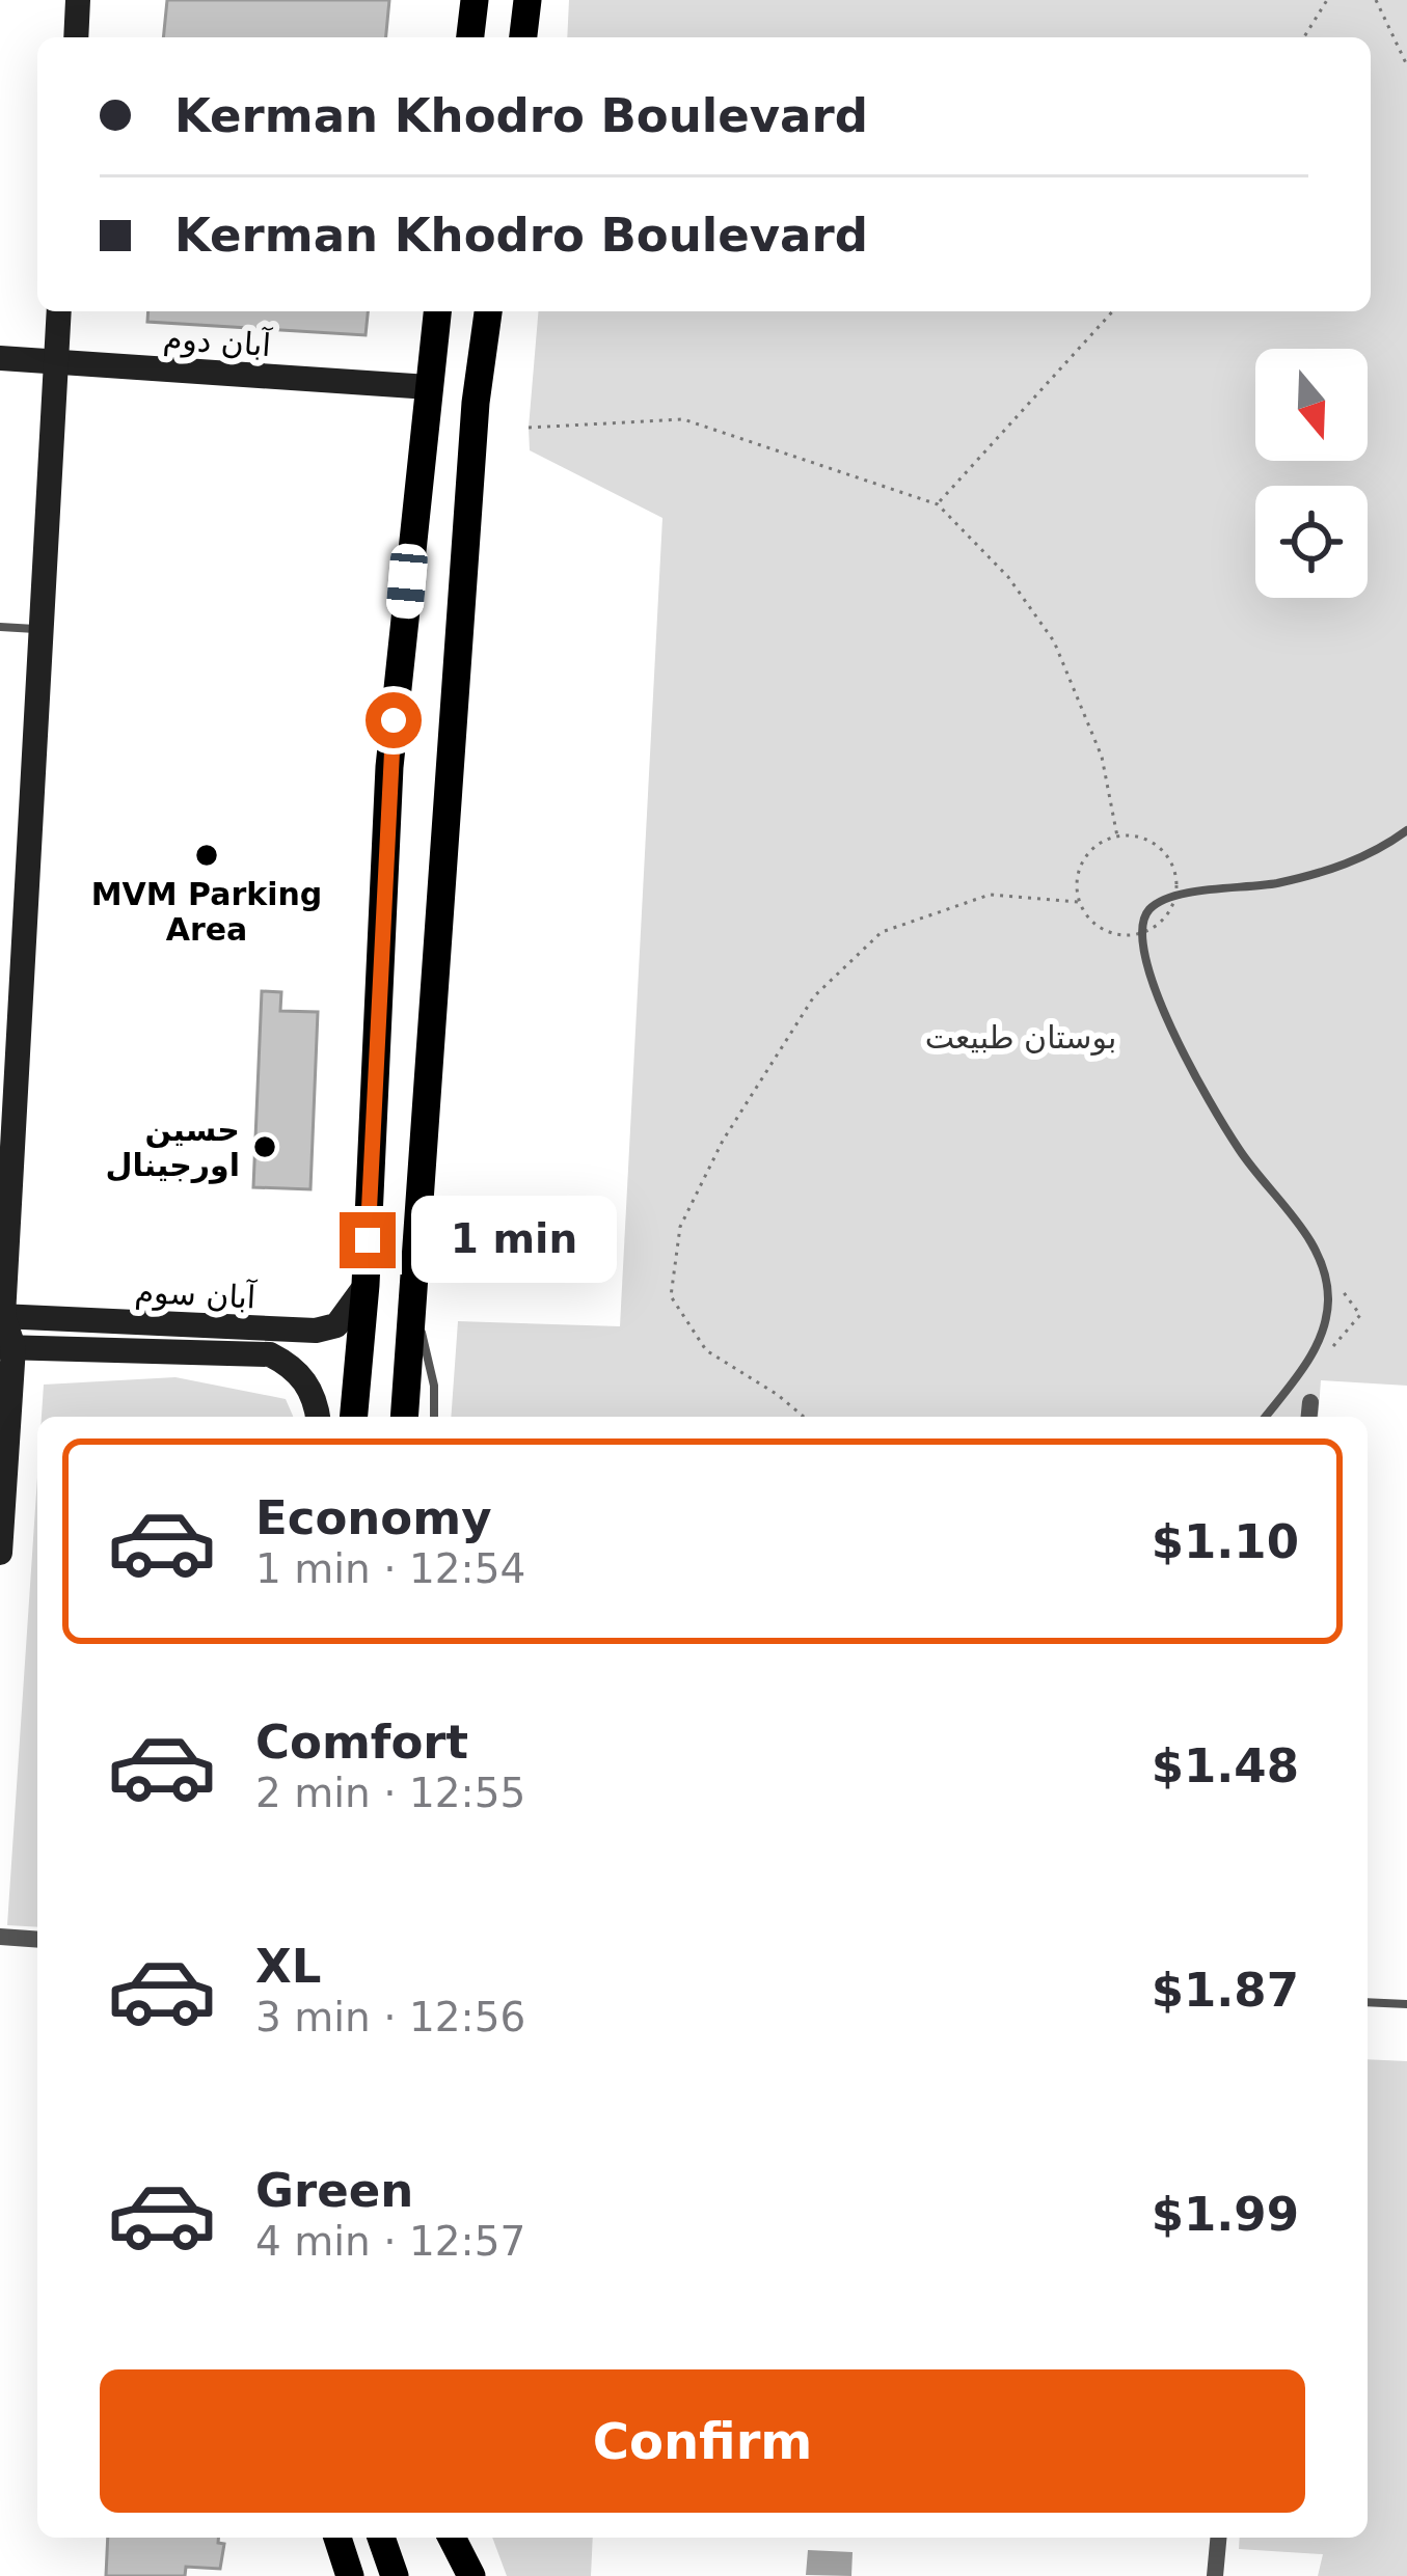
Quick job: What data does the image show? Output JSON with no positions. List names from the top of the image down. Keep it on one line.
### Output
{"streets":{"street":["آبان دوم","آبان سوم"]},"parks":["بوستان طبیعت"],"places":["MVM Parking Area","حسین اورجینال"],"north":"bottom","page":{"banner":["Kerman Khodro Boulevard","Kerman Khodro Boulevard"],"bubble":"1 min","list":[{"name":"Economy","note":"1 min · 12:54","value":"$1.10"},{"name":"Comfort","note":"2 min · 12:55","value":"$1.48"},{"name":"XL","note":"3 min · 12:56","value":"$1.87"},{"name":"Green","note":"4 min · 12:57","value":"$1.99"}],"buttons":"Confirm"}}
